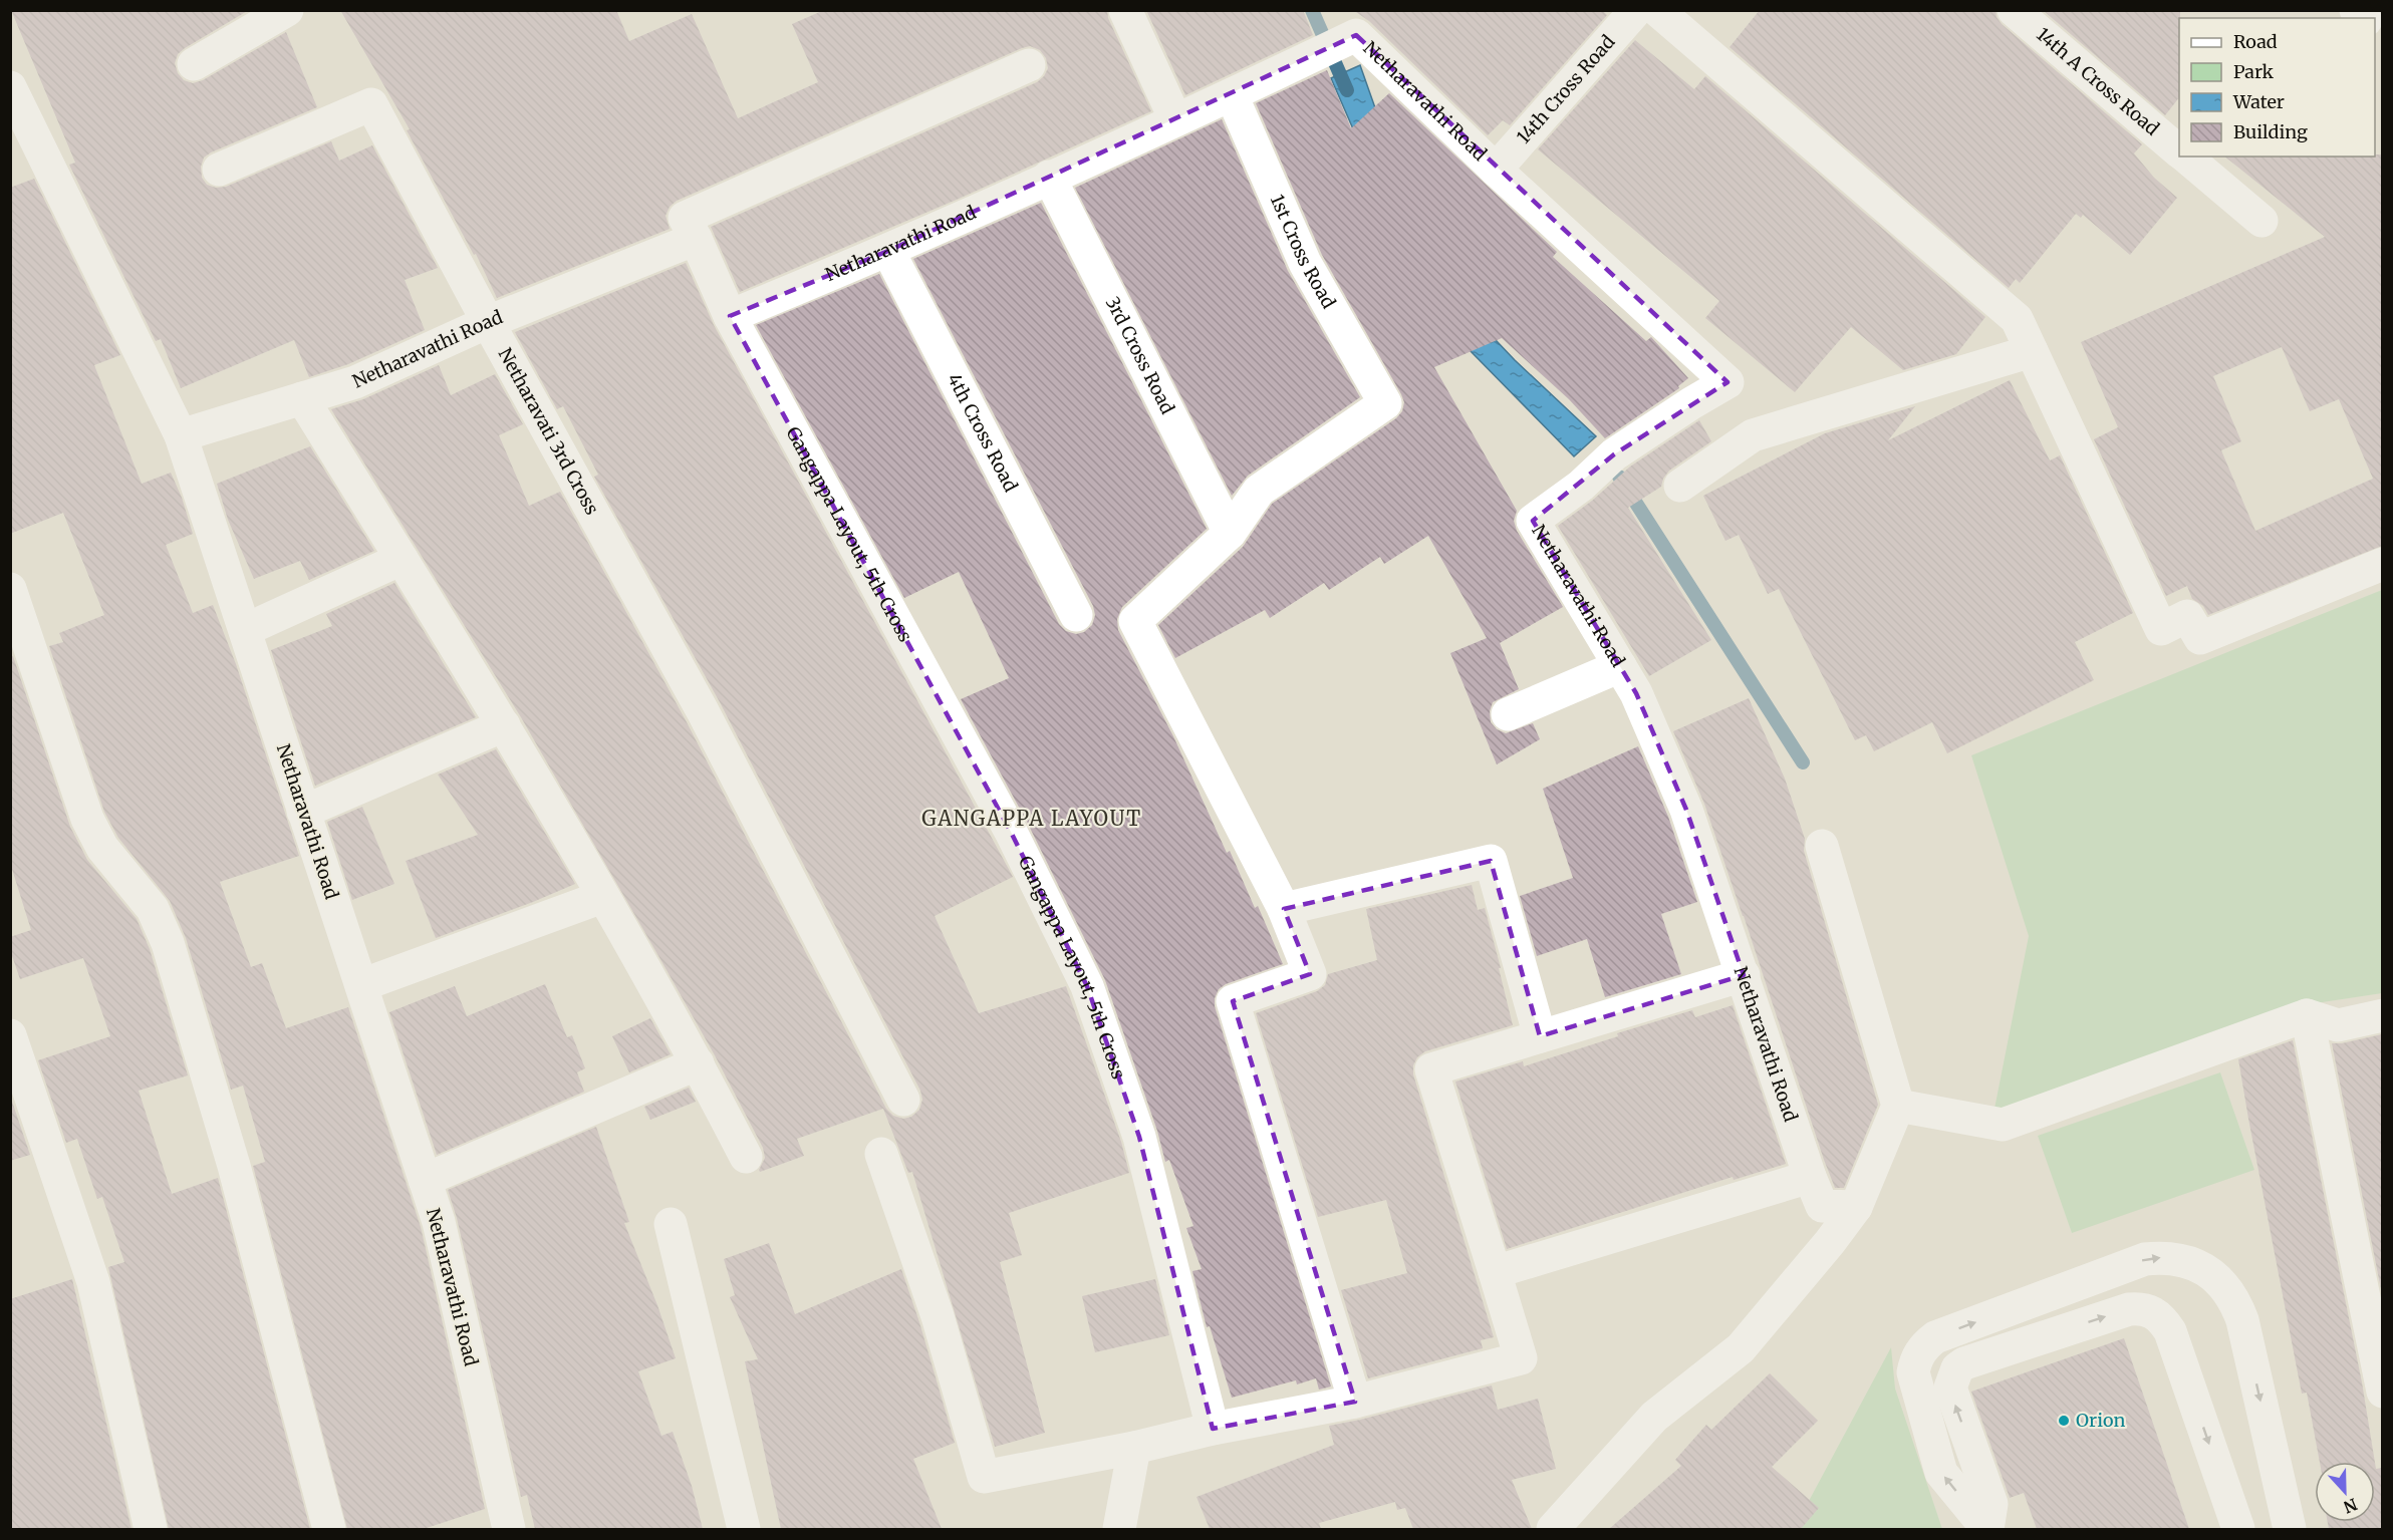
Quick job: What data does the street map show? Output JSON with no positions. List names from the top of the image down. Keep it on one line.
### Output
{"streets":{"street":["14th A Cross Road","14th Cross Road","Netharavathi Road","1st Cross Road","3rd Cross Road","Netharavati 3rd Cross","4th Cross Road","Gangappa Layout, 5th Cross"]},"crossings":[["14th Cross Road","Netharavathi Road"],["Netharavathi Road","1st Cross Road"],["Netharavathi Road","3rd Cross Road"],["Netharavathi Road","Netharavati 3rd Cross"],["Netharavathi Road","4th Cross Road"],["Netharavathi Road","Gangappa Layout, 5th Cross"],["1st Cross Road","3rd Cross Road"]],"districts":["GANGAPPA LAYOUT"],"places":["Orion"],"legend":["Road","Park","Water","Building"],"north":"bottom"}
